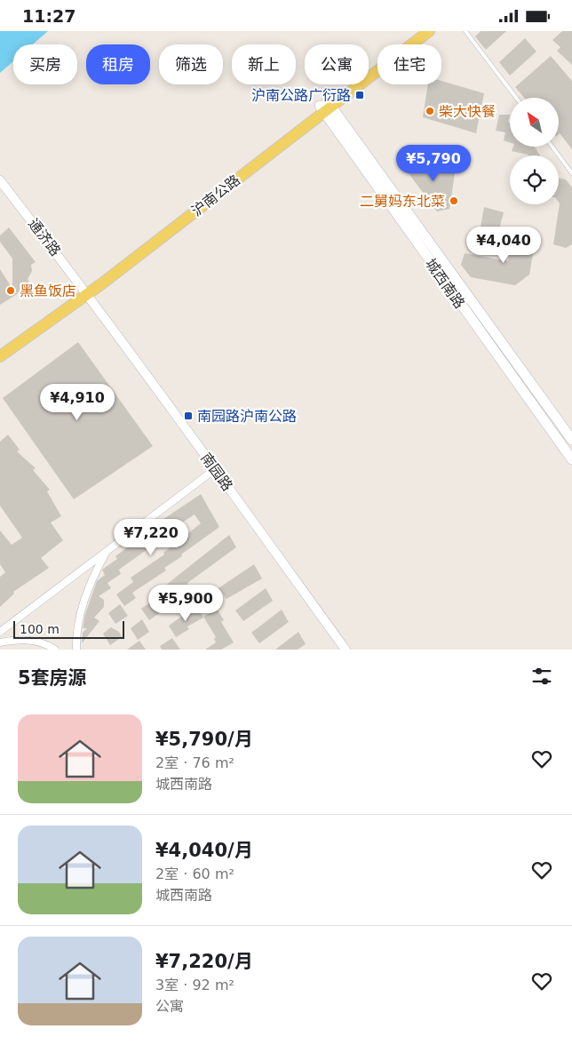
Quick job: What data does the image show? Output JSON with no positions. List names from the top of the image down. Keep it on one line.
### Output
{"streets":{"main road":["沪南公路","城西南路"],"street":["通济路","南园路"]},"crossings":[["沪南公路","通济路"],["沪南公路","城西南路"],["沪南公路","南园路"],["通济路","南园路"]],"places":{"transit":["沪南公路广衍路","南园路沪南公路"],"other":["柴大快餐","二舅妈东北菜","黑鱼饭店"]},"scale_bar":"100 m","north":"top left","page":{"status":"11:27","chip":["买房","租房","筛选","新上","公寓","住宅"],"price":["¥5,790","¥4,040","¥4,910","¥7,220","¥5,900"],"scale":"100 m","heading":"5套房源","list":[{"name":"¥5,790/月","note":"2室 · 76 m² · 城西南路"},{"name":"¥4,040/月","note":"2室 · 60 m² · 城西南路"},{"name":"¥7,220/月","note":"3室 · 92 m² · 公寓"}]}}
